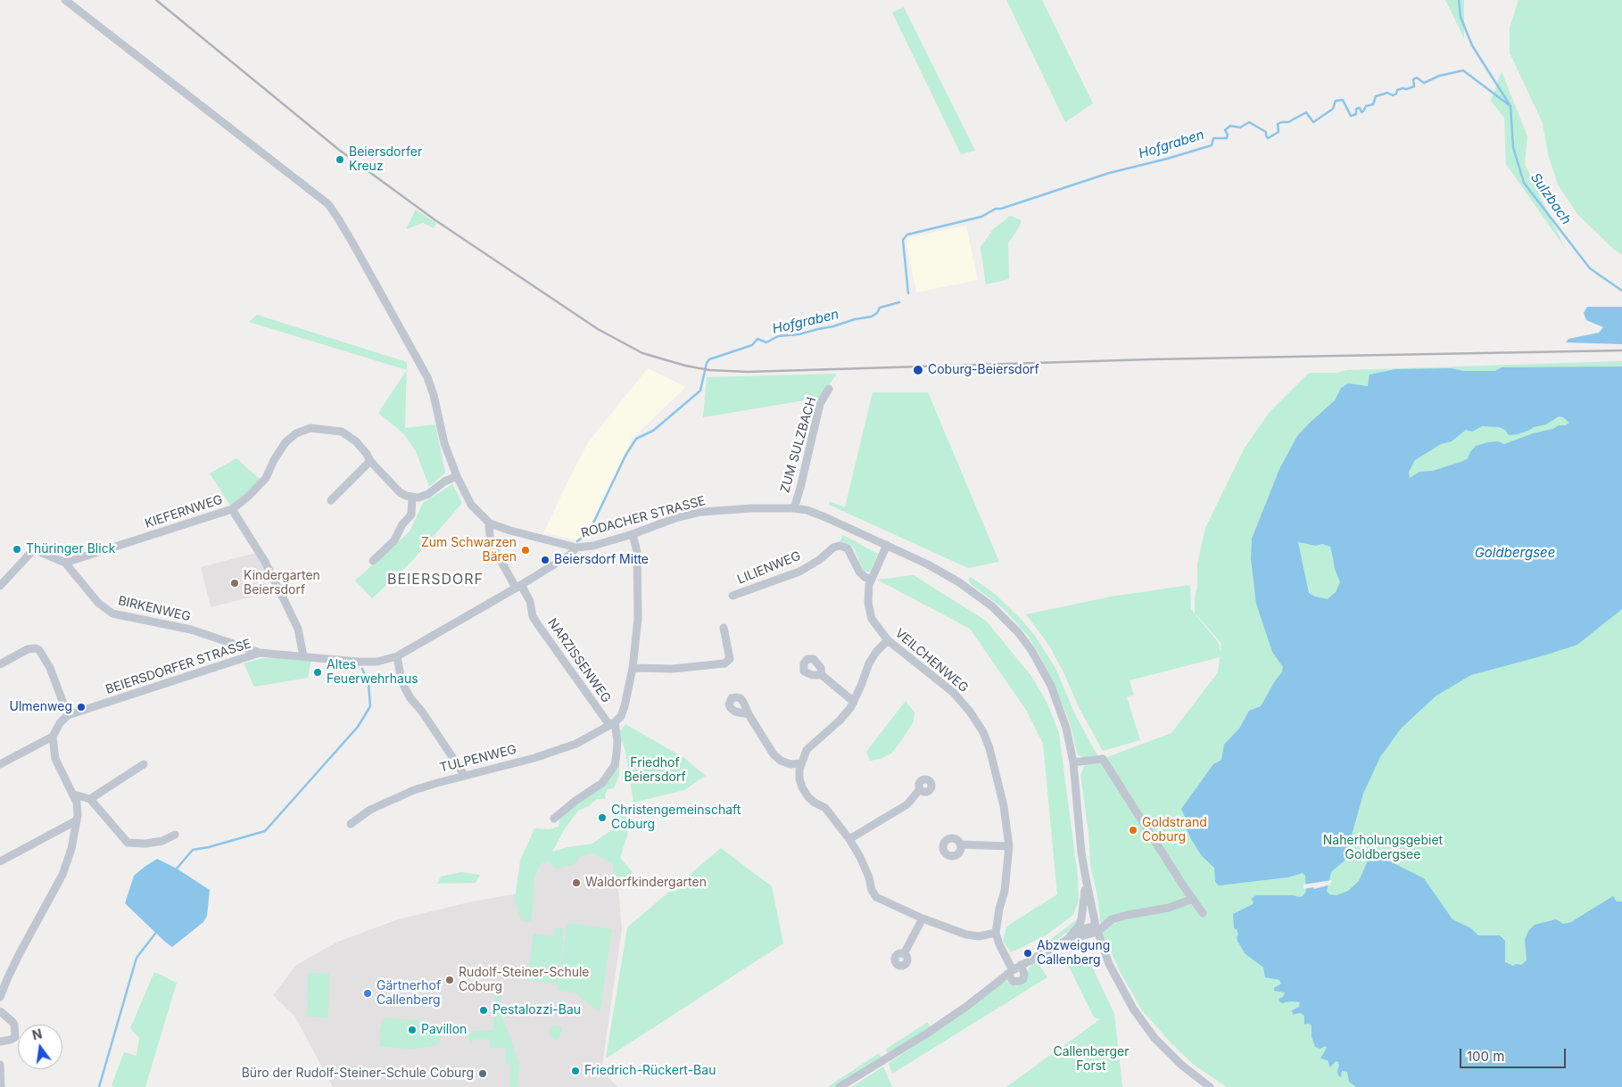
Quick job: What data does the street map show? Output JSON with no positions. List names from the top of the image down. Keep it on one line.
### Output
{"streets":{"street":["ZUM SULZBACH","KIEFERNWEG","RODACHER STRASSE","LILIENWEG","BIRKENWEG","NARZISSENWEG","VEILCHENWEG","BEIERSDORFER STRASSE","TULPENWEG"]},"crossings":[["ZUM SULZBACH","RODACHER STRASSE"],["KIEFERNWEG","BIRKENWEG"],["RODACHER STRASSE","NARZISSENWEG"],["RODACHER STRASSE","VEILCHENWEG"],["RODACHER STRASSE","BEIERSDORFER STRASSE"],["LILIENWEG","VEILCHENWEG"],["BIRKENWEG","BEIERSDORFER STRASSE"],["NARZISSENWEG","BEIERSDORFER STRASSE"],["NARZISSENWEG","TULPENWEG"]],"districts":["BEIERSDORF"],"water":["Hofgraben","Sulzbach","Goldbergsee"],"parks":["Friedhof Beiersdorf","Naherholungsgebiet Goldbergsee","Callenberger Forst"],"places":["Beiersdorfer Kreuz","Coburg-Beiersdorf","Thüringer Blick","Zum Schwarzen Bären","Beiersdorf Mitte","Kindergarten Beiersdorf","Altes Feuerwehrhaus","Ulmenweg","Christengemeinschaft Coburg","Goldstrand Coburg","Waldorfkindergarten","Abzweigung Callenberg","Rudolf-Steiner-Schule Coburg","Gärtnerhof Callenberg","Pestalozzi-Bau","Pavillon","Friedrich-Rückert-Bau","Büro der Rudolf-Steiner-Schule Coburg"],"scale_bar":"100 m","north":"top"}
